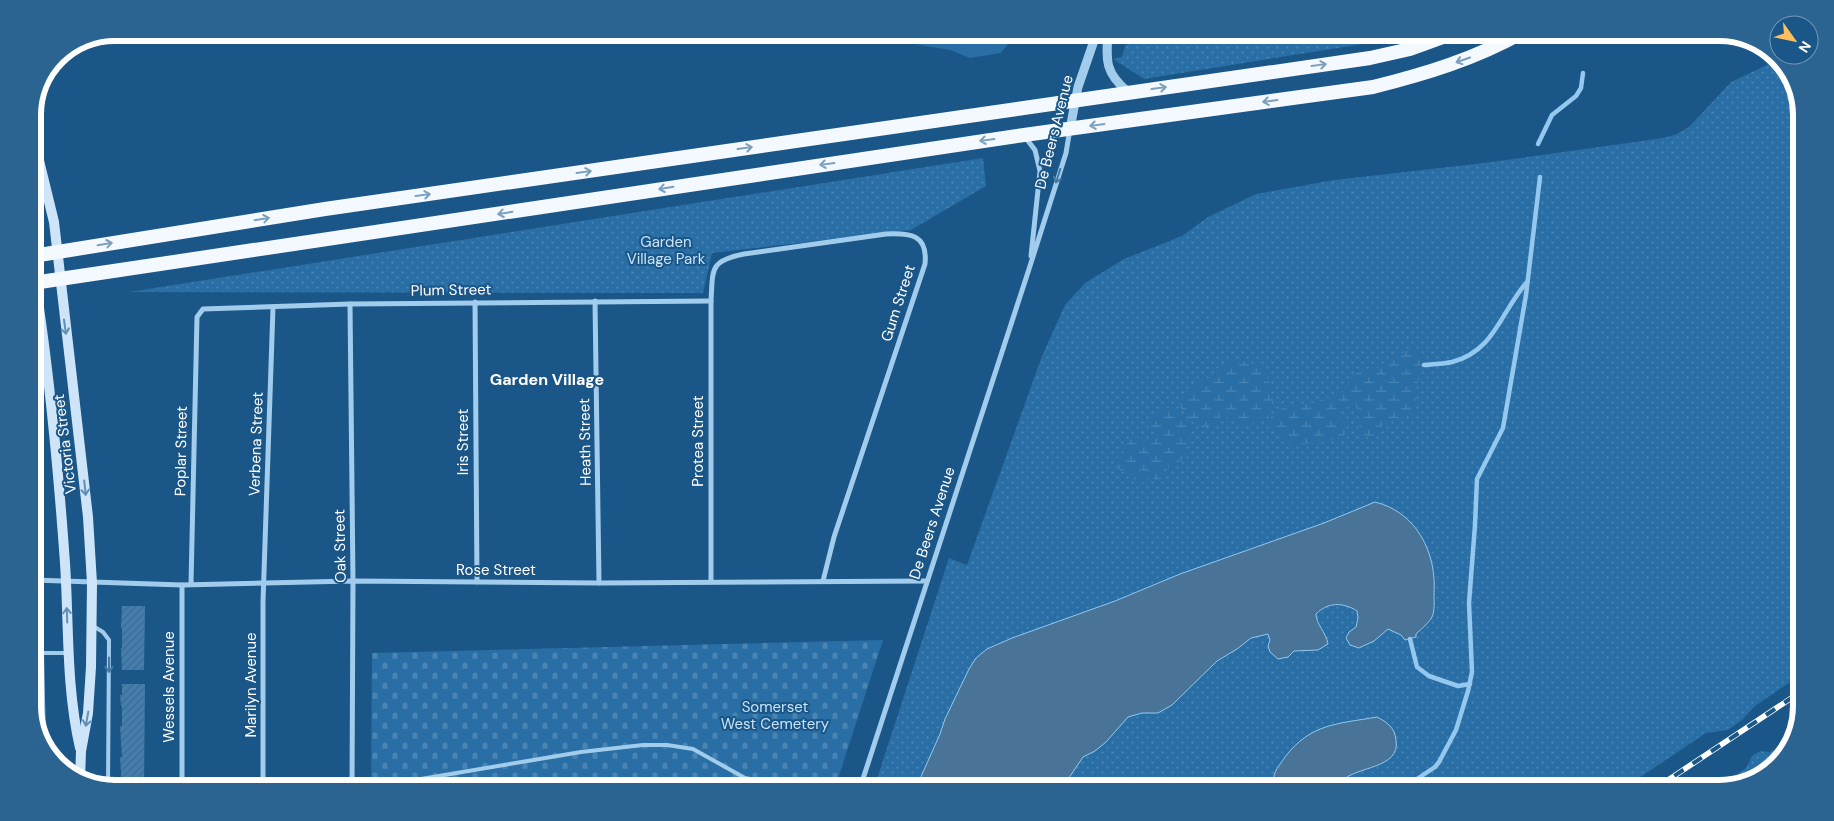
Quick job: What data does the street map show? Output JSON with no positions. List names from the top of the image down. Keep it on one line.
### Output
{"streets":{"main road":["Victoria Street"],"street":["De Beers Avenue","Plum Street","Gum Street","Protea Street","Iris Street","Heath Street","Verbena Street","Poplar Street","Oak Street","Rose Street","Marilyn Avenue","Wessels Avenue"]},"crossings":[["De Beers Avenue","Rose Street"],["Plum Street","Gum Street"],["Plum Street","Protea Street"],["Plum Street","Iris Street"],["Plum Street","Heath Street"],["Plum Street","Verbena Street"],["Plum Street","Poplar Street"],["Plum Street","Oak Street"],["Gum Street","Protea Street"],["Gum Street","Rose Street"],["Protea Street","Rose Street"],["Iris Street","Rose Street"],["Heath Street","Rose Street"],["Victoria Street","Rose Street"],["Verbena Street","Rose Street"],["Verbena Street","Marilyn Avenue"],["Poplar Street","Rose Street"],["Oak Street","Rose Street"],["Rose Street","Marilyn Avenue"],["Rose Street","Wessels Avenue"]],"districts":["Garden Village"],"parks":["Garden Village Park","Somerset West Cemetery"],"north":"bottom right"}
